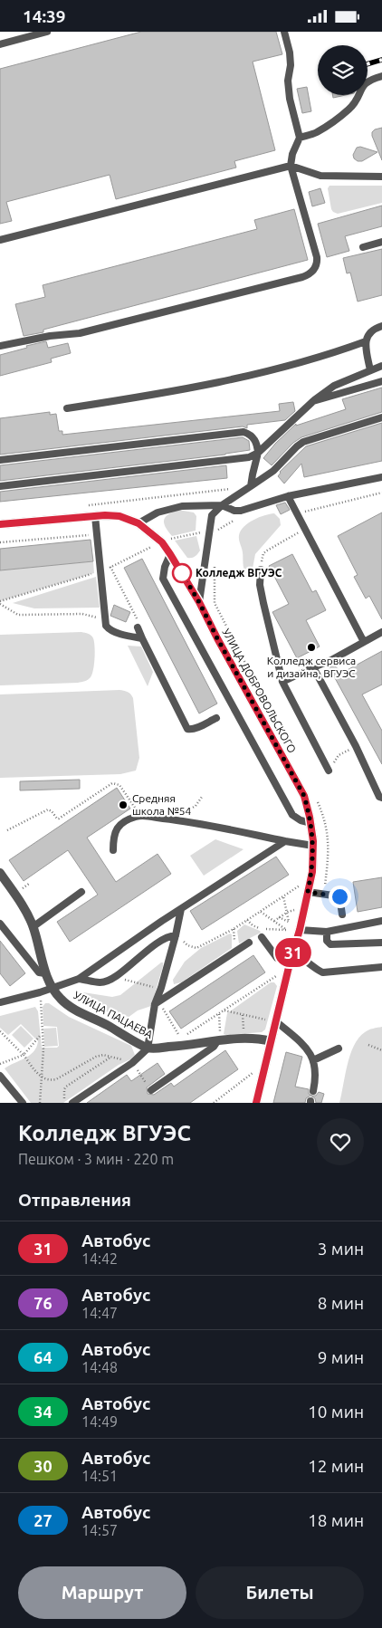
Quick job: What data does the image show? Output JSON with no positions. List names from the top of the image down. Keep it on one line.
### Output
{"streets":{"main road":["УЛИЦА ДОБРОВОЛЬСКОГО"],"street":["УЛИЦА ПАЦАЕВА"]},"crossings":[["УЛИЦА ДОБРОВОЛЬСКОГО","УЛИЦА ПАЦАЕВА"]],"places":["Колледж ВГУЭС","Колледж сервиса и дизайна, ВГУЭС","Средняя школа №54"],"lines":["bus line 31"],"page":{"status":"14:39","on_map":"31","heading":[["Колледж ВГУЭС","Пешком · 3 мин · 220 m"],"Отправления"],"list":[{"mark":"31","name":"Автобус","note":"14:42","value":"3 мин"},{"mark":"76","name":"Автобус","note":"14:47","value":"8 мин"},{"mark":"64","name":"Автобус","note":"14:48","value":"9 мин"},{"mark":"34","name":"Автобус","note":"14:49","value":"10 мин"},{"mark":"30","name":"Автобус","note":"14:51","value":"12 мин"},{"mark":"27","name":"Автобус","note":"14:57","value":"18 мин"}],"buttons":["Маршрут","Билеты"]}}
